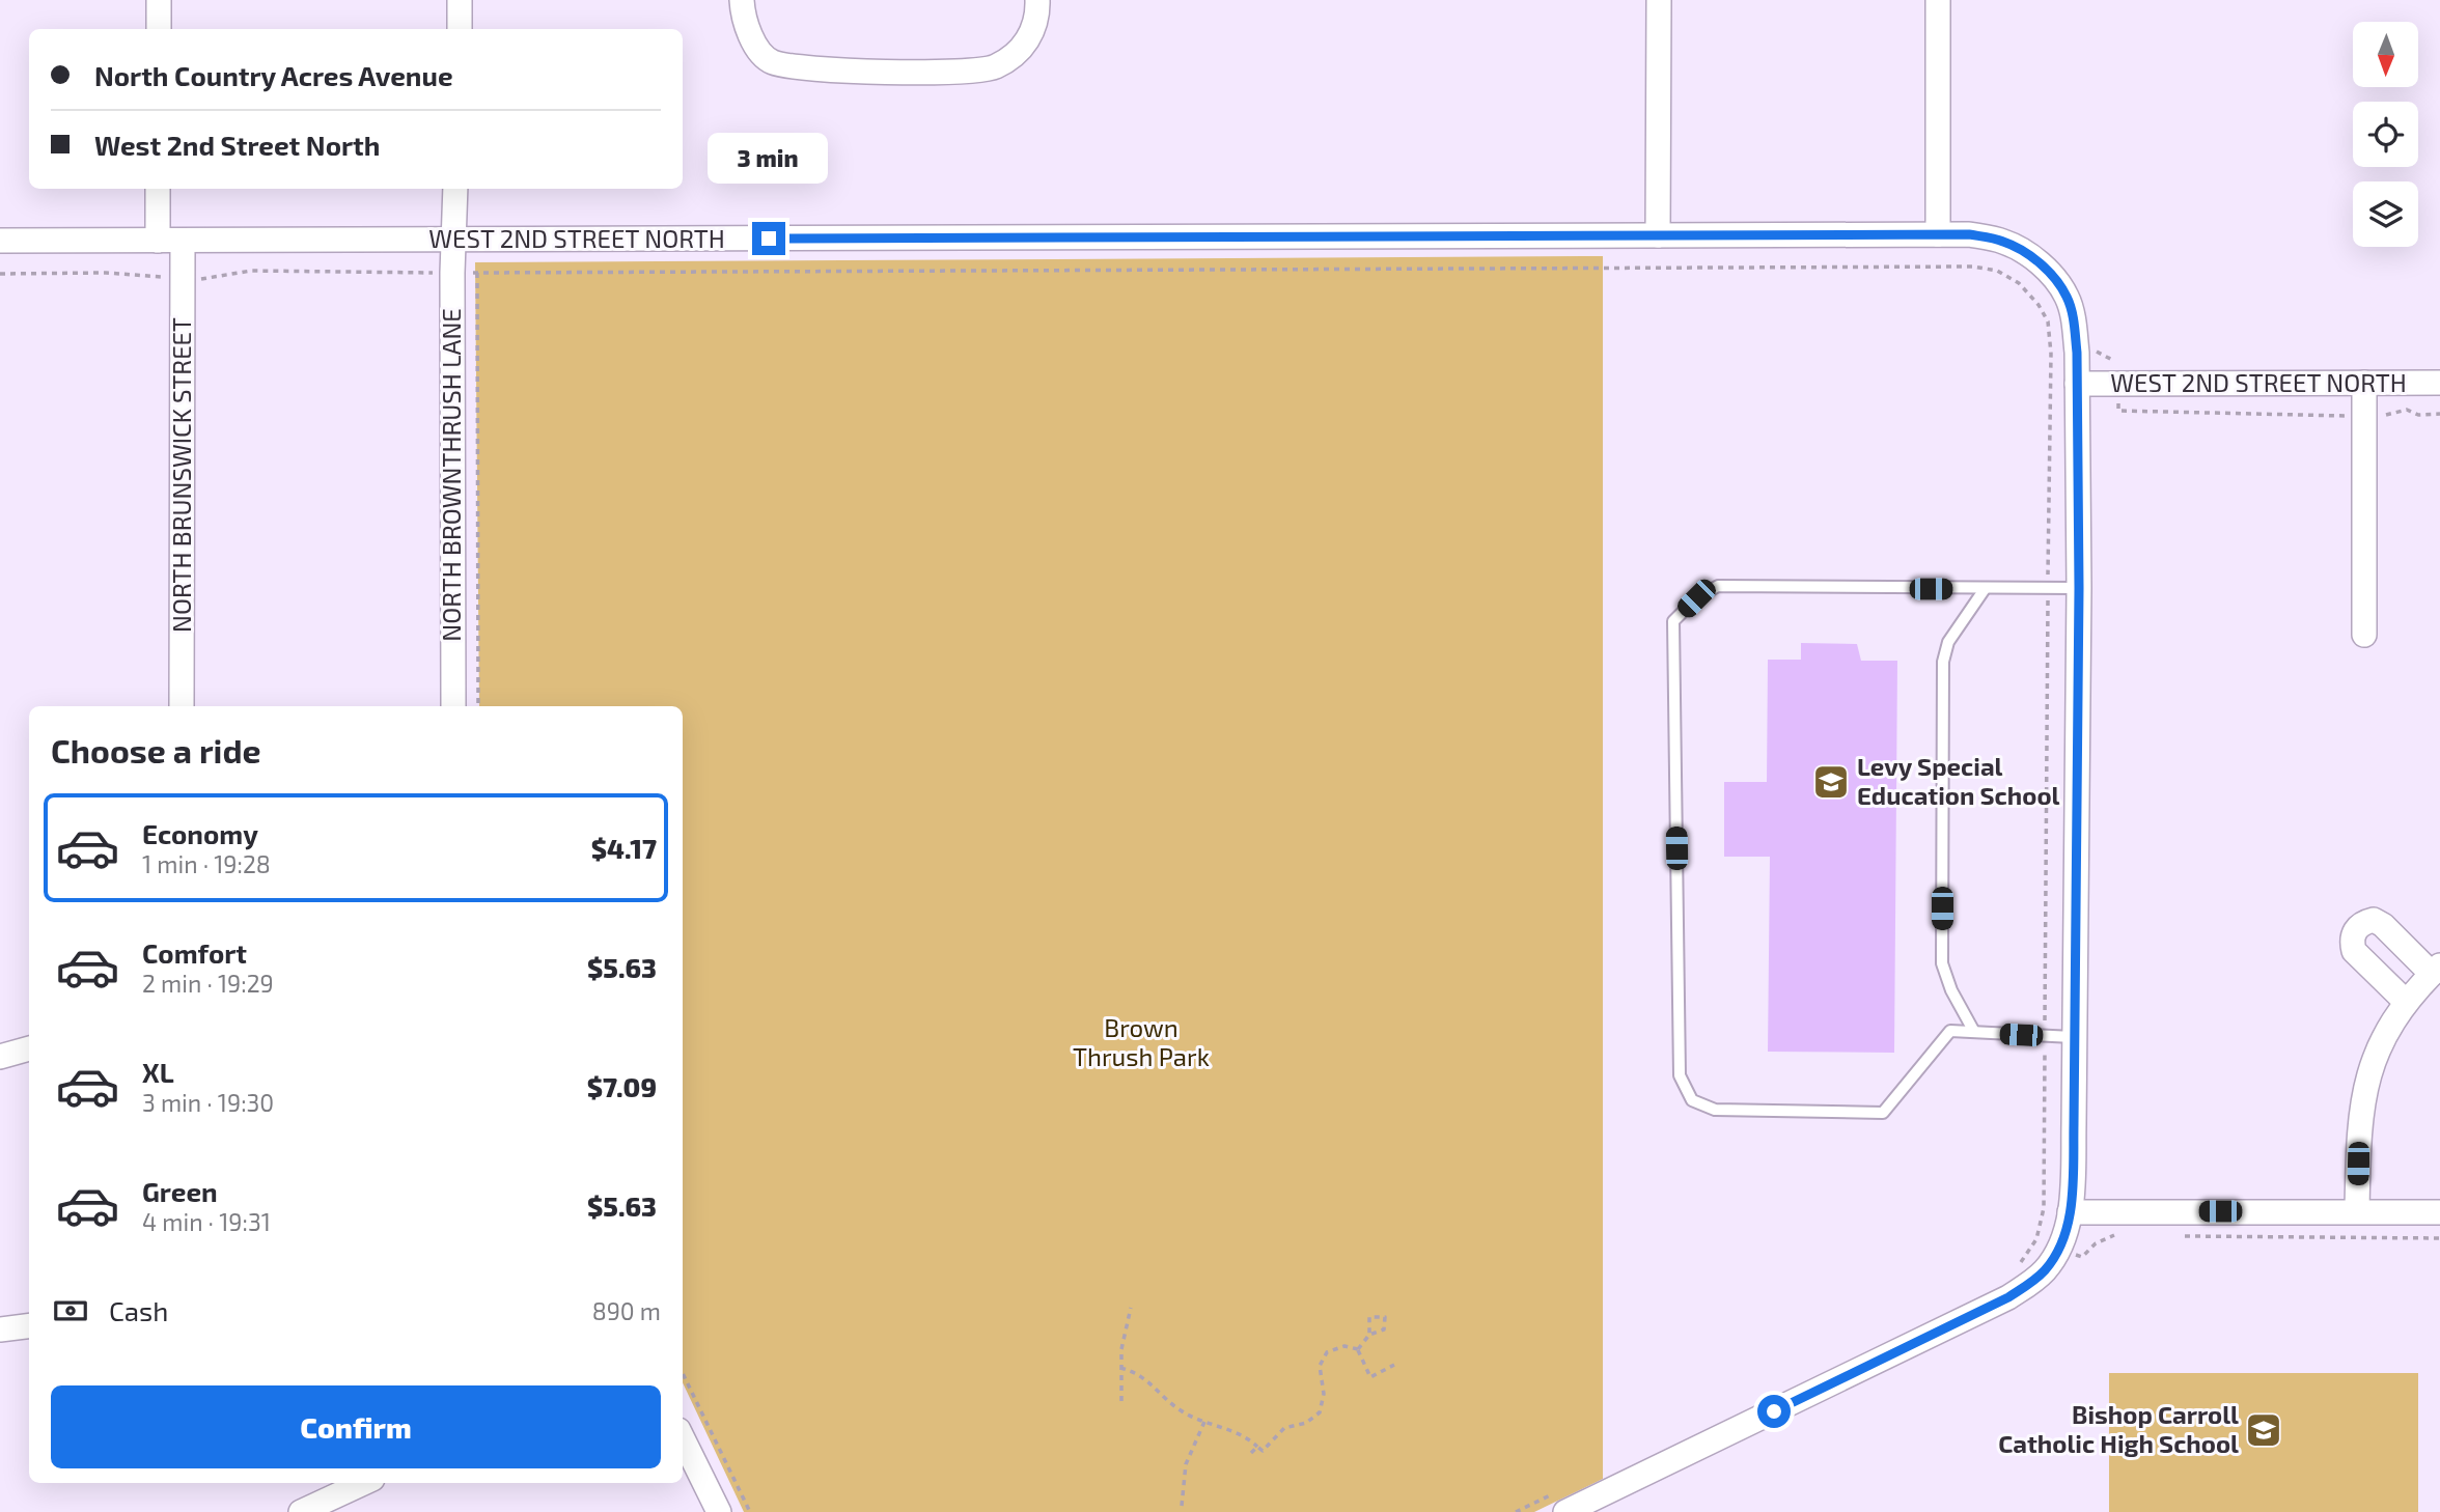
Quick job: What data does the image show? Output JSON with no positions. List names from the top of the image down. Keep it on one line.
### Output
{"streets":{"street":["WEST 2ND STREET NORTH","NORTH BRUNSWICK STREET","NORTH BROWNTHRUSH LANE"]},"crossings":[["WEST 2ND STREET NORTH","NORTH BRUNSWICK STREET"],["WEST 2ND STREET NORTH","NORTH BROWNTHRUSH LANE"]],"parks":["Brown Thrush Park"],"places":{"school or university":["Levy Special Education School","Bishop Carroll Catholic High School"]},"north":"bottom","page":{"banner":["North Country Acres Avenue","West 2nd Street North"],"bubble":"3 min","heading":"Choose a ride","list":[{"name":"Economy","note":"1 min · 19:28","value":"$4.17"},{"name":"Comfort","note":"2 min · 19:29","value":"$5.63"},{"name":"XL","note":"3 min · 19:30","value":"$7.09"},{"name":"Green","note":"4 min · 19:31","value":"$5.63"}],"pay":["Cash","890 m"],"buttons":"Confirm"}}
